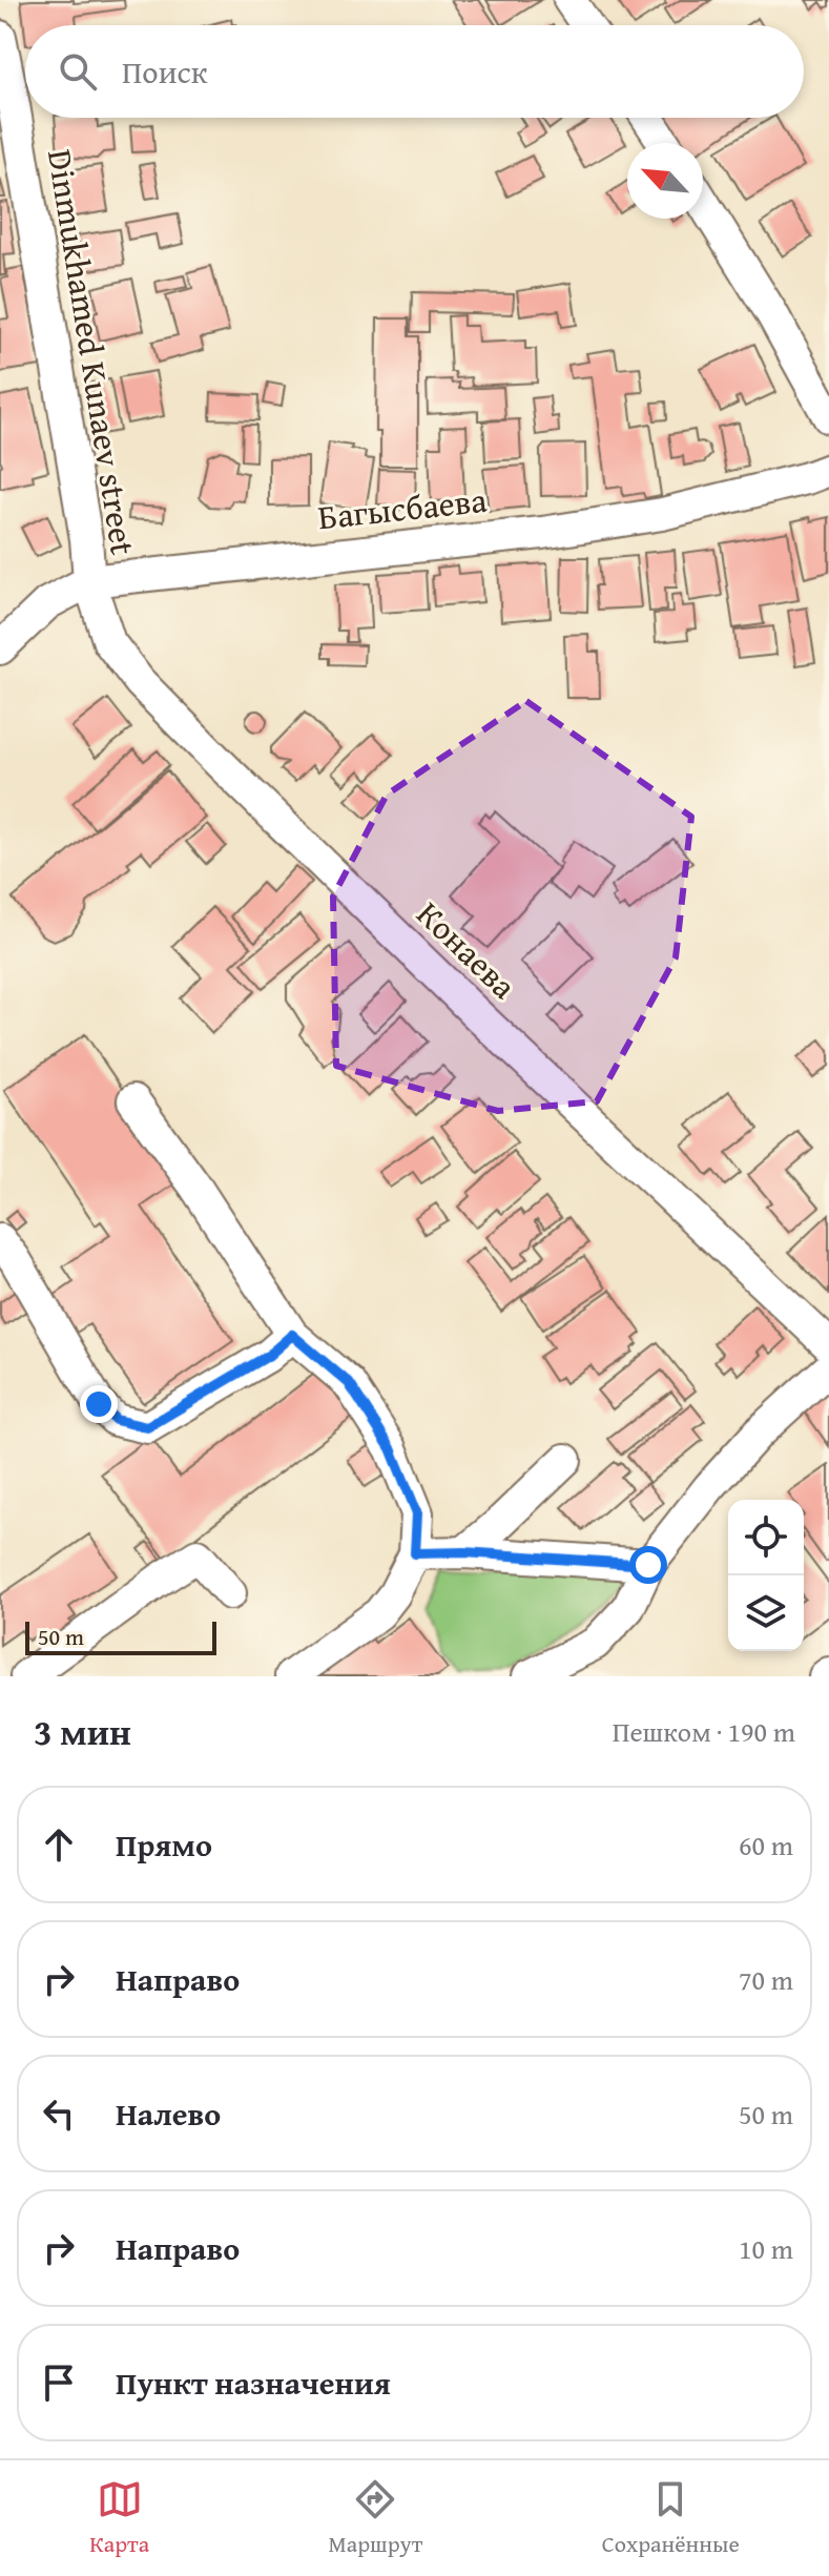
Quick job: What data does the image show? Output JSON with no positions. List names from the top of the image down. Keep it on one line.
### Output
{"streets":{"street":["Dinmukhamed Kunaev street","Багысбаева","Конаева"]},"crossings":[["Dinmukhamed Kunaev street","Багысбаева"],["Dinmukhamed Kunaev street","Конаева"],["Багысбаева","Конаева"]],"scale_bar":"50 m","north":"top left","page":{"search":"Поиск","scale":"50 m","heading":["3 мин","Пешком · 190 m"],"list":[["Прямо","60 m"],["Направо","70 m"],["Налево","50 m"],["Направо","10 m"],"Пункт назначения"],"nav":["Карта","Маршрут","Сохранённые"]}}
